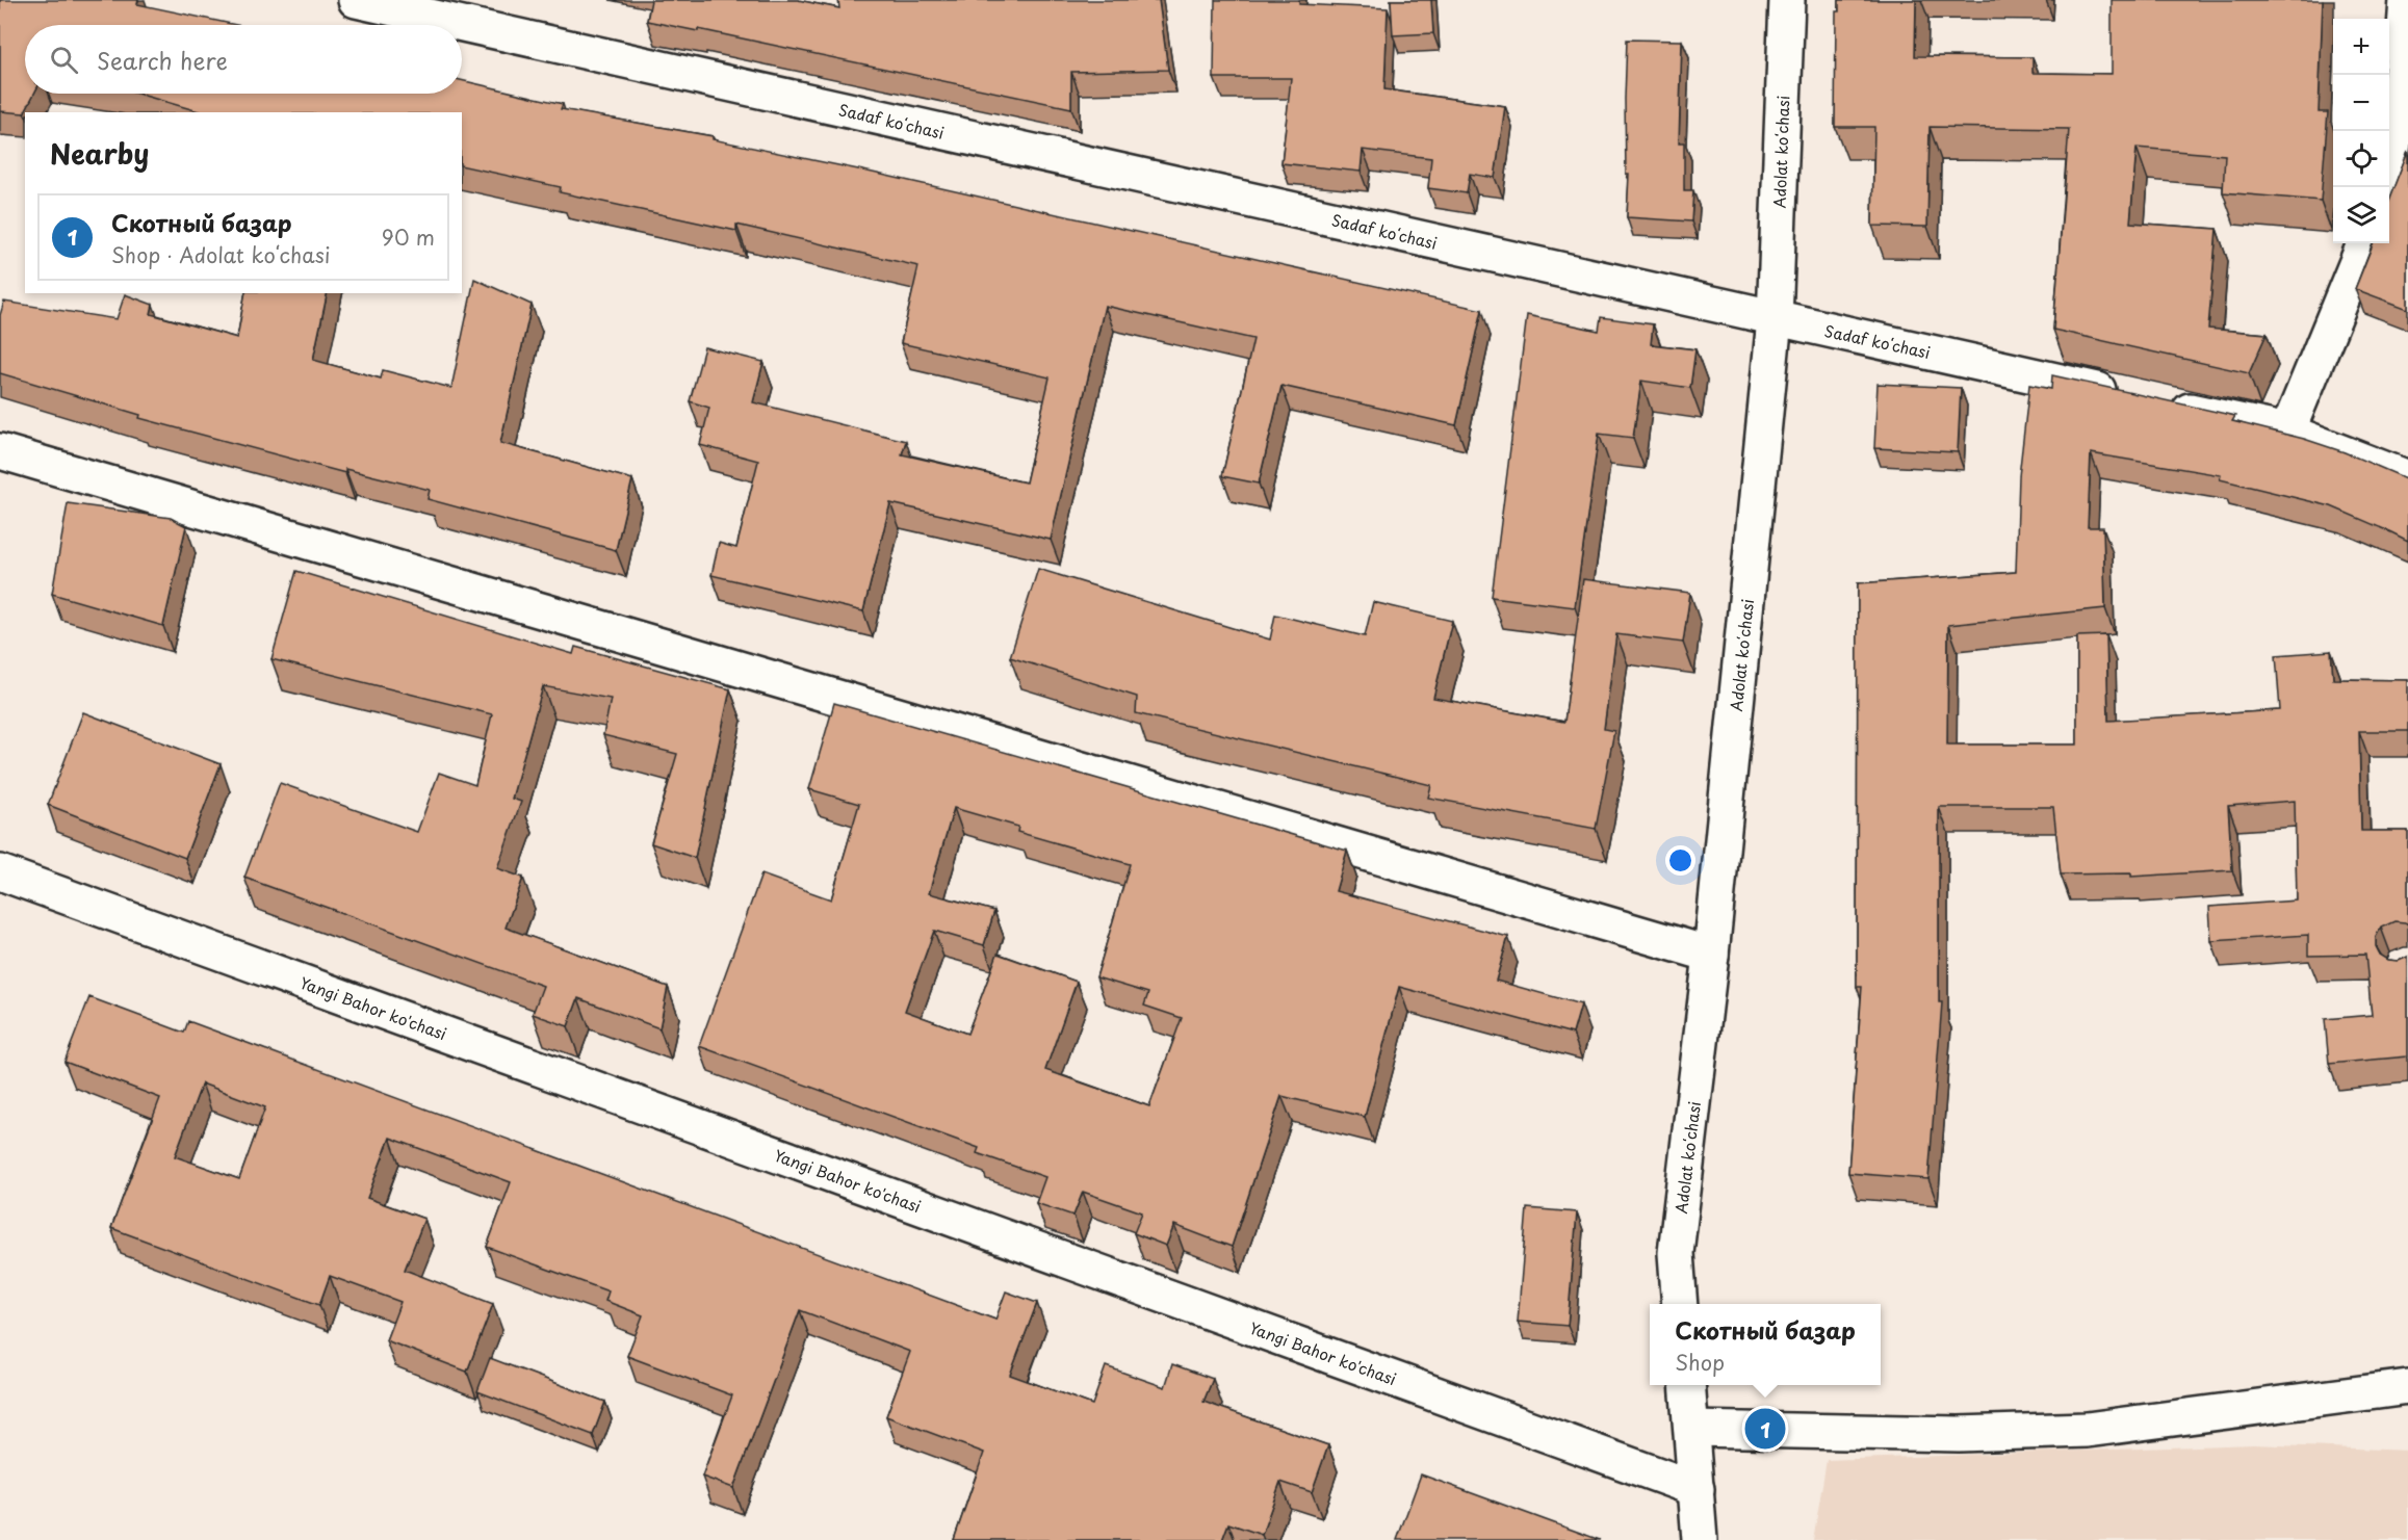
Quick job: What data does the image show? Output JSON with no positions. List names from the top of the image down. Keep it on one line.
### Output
{"streets":{"street":["Sadaf koʻchasi","Adolat koʻchasi","Yangi Bahor ko'chasi"]},"crossings":[["Sadaf koʻchasi","Adolat koʻchasi"]],"page":{"map_buttons":["+","−"],"search":"Search here","heading":"Nearby","list":[{"mark":"1","name":"Скотный базар","note":"Shop · Adolat koʻchasi","value":"90 m"}],"popup":["Скотный базар","Shop"],"pins":"1"}}
